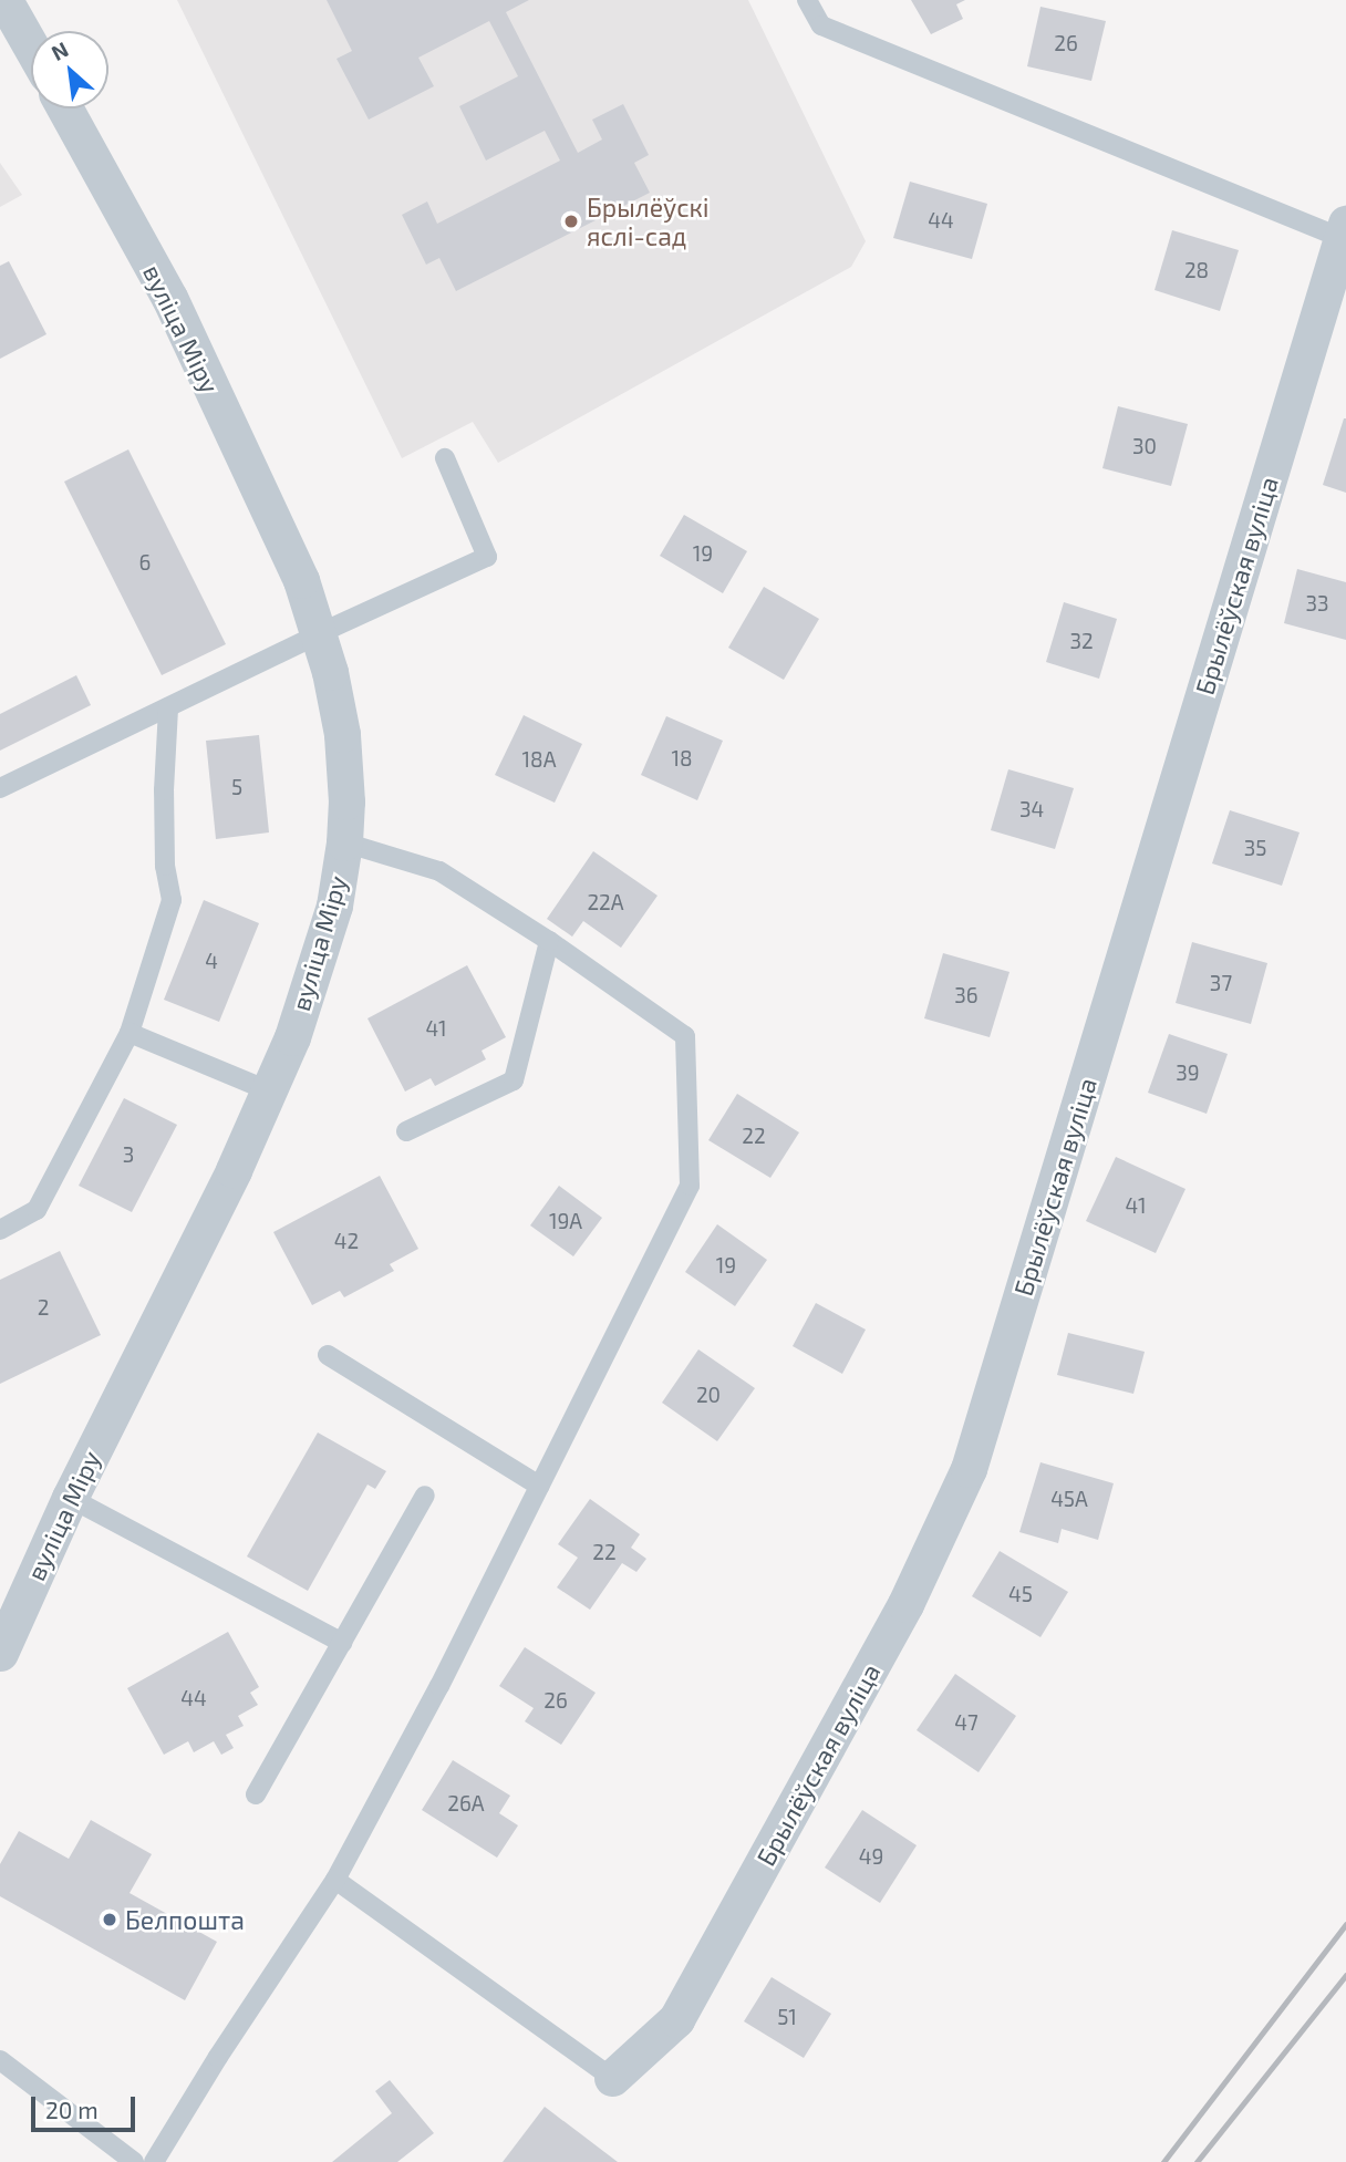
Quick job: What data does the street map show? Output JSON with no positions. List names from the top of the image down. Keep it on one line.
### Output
{"streets":{"street":["вуліца Міру","Брылёўская вуліца"]},"places":["Брылёўскі яслі-сад","Белпошта"],"house_numbers":["26","44","28","30","19","6","33","32","18","18А","5","34","35","22А","4","37","36","41","39","22","3","41","19А","42","19","2","20","45А","22","45","44","26","47","26А","49","51"],"scale_bar":"20 m","north":"top left"}
